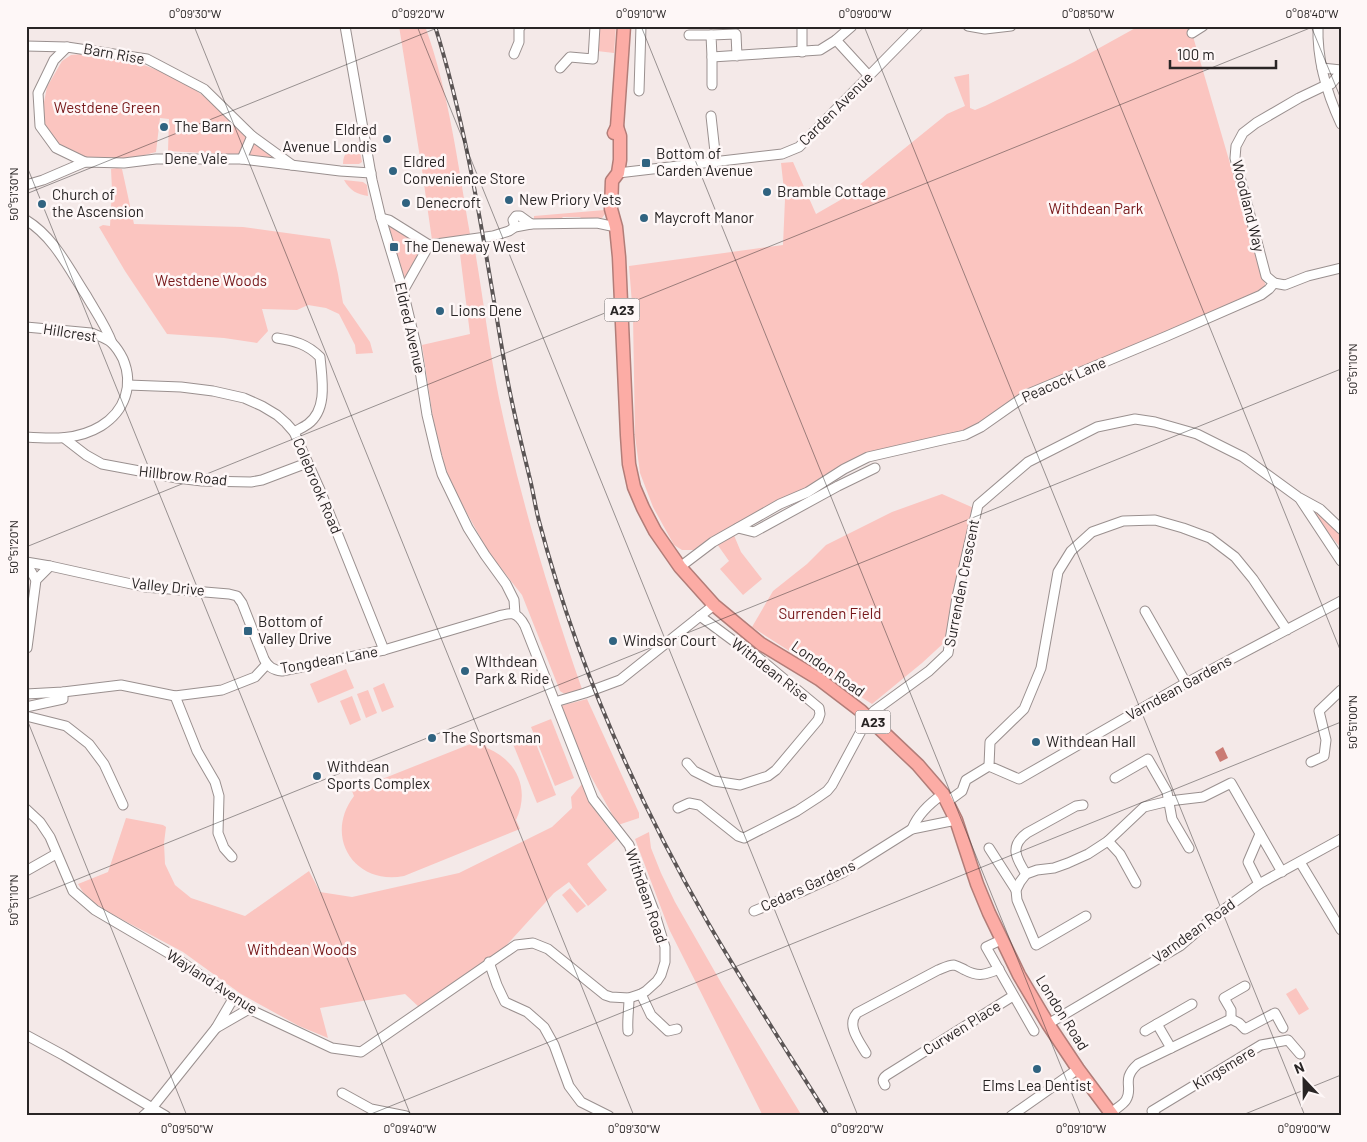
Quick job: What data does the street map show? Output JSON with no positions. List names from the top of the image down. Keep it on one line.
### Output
{"streets":{"highway":["A23","London Road"],"street":["Barn Rise","Carden Avenue","Dene Vale","Woodland Way","Eldred Avenue","Hillcrest","Peacock Lane","Hillbrow Road","Colebrook Road","Surrenden Crescent","Valley Drive","Tongdean Lane","Withdean Rise","Varndean Gardens","Cedars Gardens","Withdean Road","Varndean Road","Wayland Avenue","Curwen Place","Kingsmere"]},"crossings":[["Barn Rise","Dene Vale"],["Carden Avenue","London Road"],["Dene Vale","Eldred Avenue"],["Woodland Way","Peacock Lane"],["Eldred Avenue","Tongdean Lane"],["Peacock Lane","London Road"],["Hillbrow Road","Colebrook Road"],["Colebrook Road","Tongdean Lane"],["Surrenden Crescent","London Road"],["Valley Drive","Tongdean Lane"],["London Road","Cedars Gardens"],["London Road","Varndean Road"],["Varndean Gardens","Cedars Gardens"],["Withdean Road","Wayland Avenue"]],"parks":["Westdene Green","Withdean Park","Westdene Woods","Surrenden Field","Withdean Woods"],"places":{"other":["The Barn","Eldred Avenue Londis","Eldred Convenience Store","Bramble Cottage","New Priory Vets","Denecroft","Church of the Ascension","Maycroft Manor","Lions Dene","Windsor Court","WIthdean Park & Ride","The Sportsman","Withdean Hall","Withdean Sports Complex","Elms Lea Dentist"],"transit":["Bottom of Carden Avenue","The Deneway West","Bottom of Valley Drive"]},"scale_bar":"100 m","north":"top","coordinates":["0°09'30\"W","0°09'20\"W","0°09'10\"W","0°09'00\"W","0°08'50\"W","0°08'40\"W","50°51'30\"N","50°51'10\"N","50°51'20\"N","50°51'00\"N","0°09'50\"W","0°09'40\"W"]}
